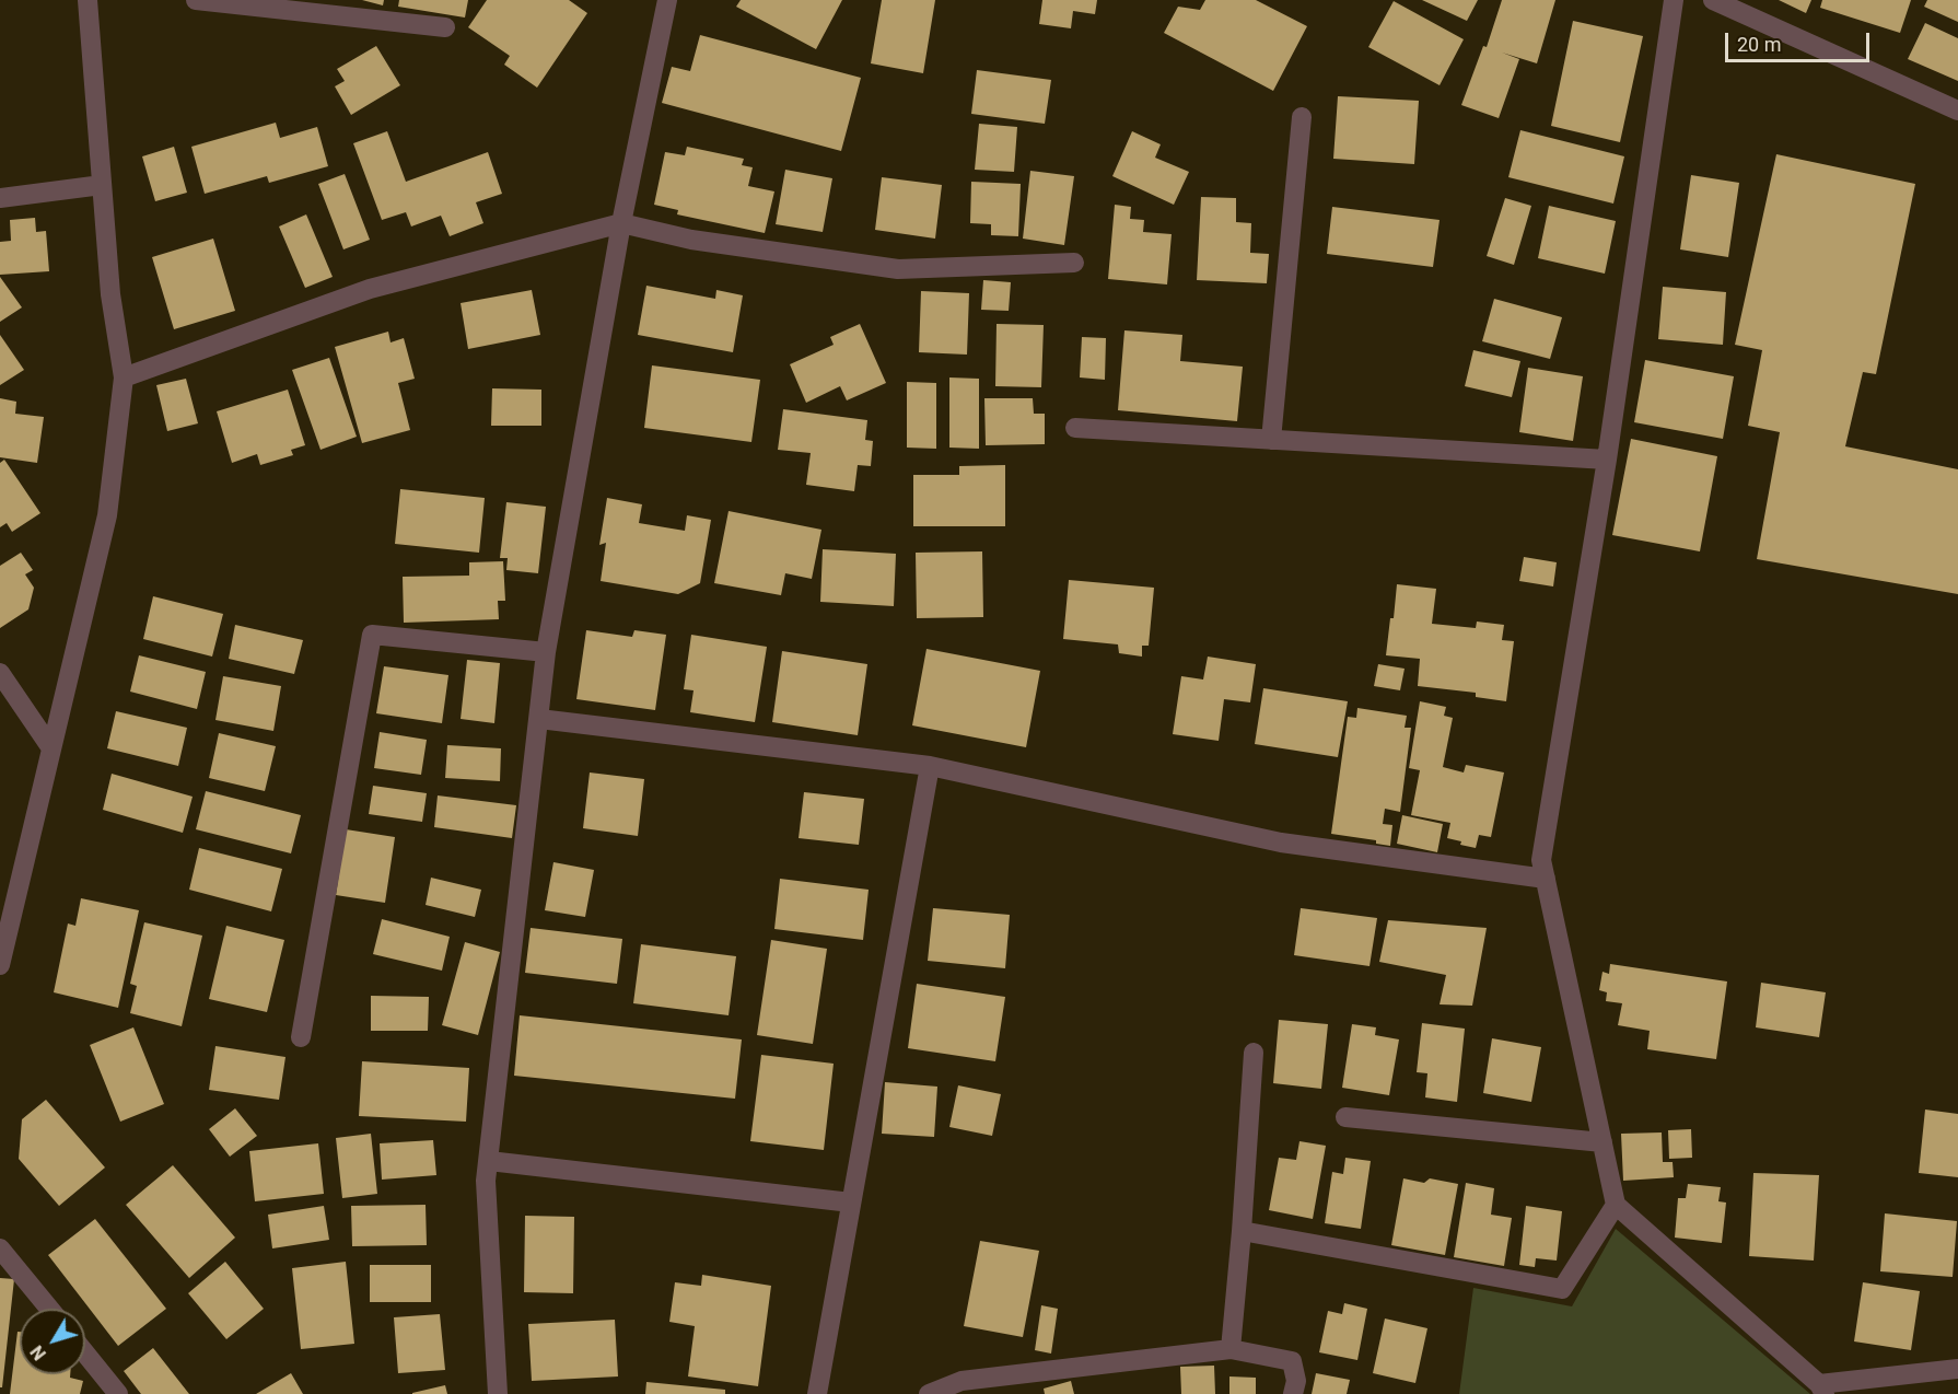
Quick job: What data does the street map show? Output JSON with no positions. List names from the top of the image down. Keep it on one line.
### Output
{"scale_bar":"20 m","north":"bottom left"}
